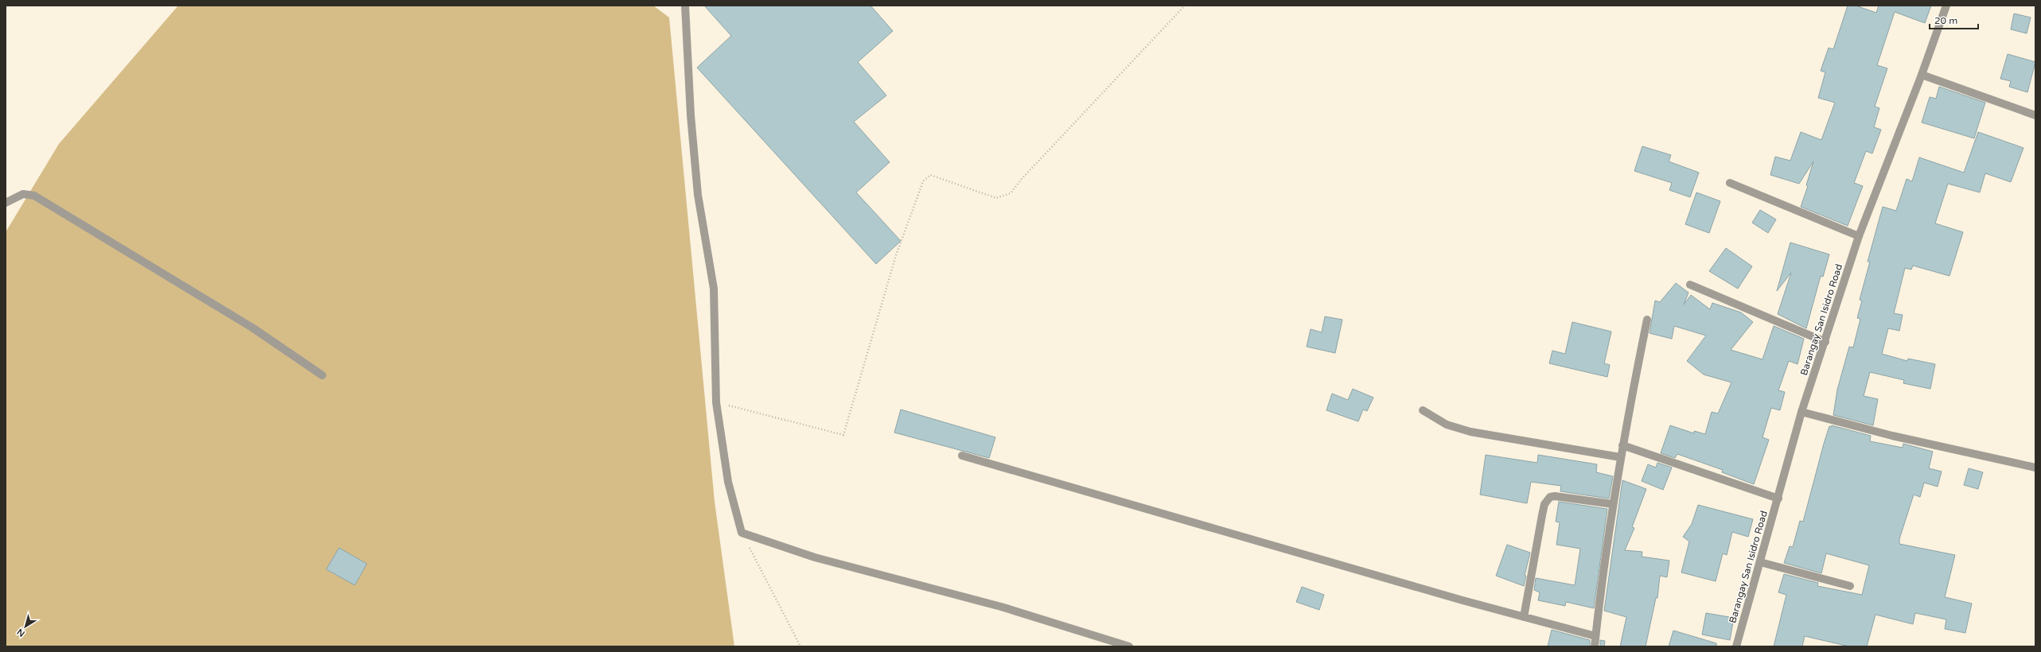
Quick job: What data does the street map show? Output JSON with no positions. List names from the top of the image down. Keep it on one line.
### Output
{"streets":{"street":["Barangay San Isidro Road"]},"scale_bar":"20 m","north":"bottom left"}
